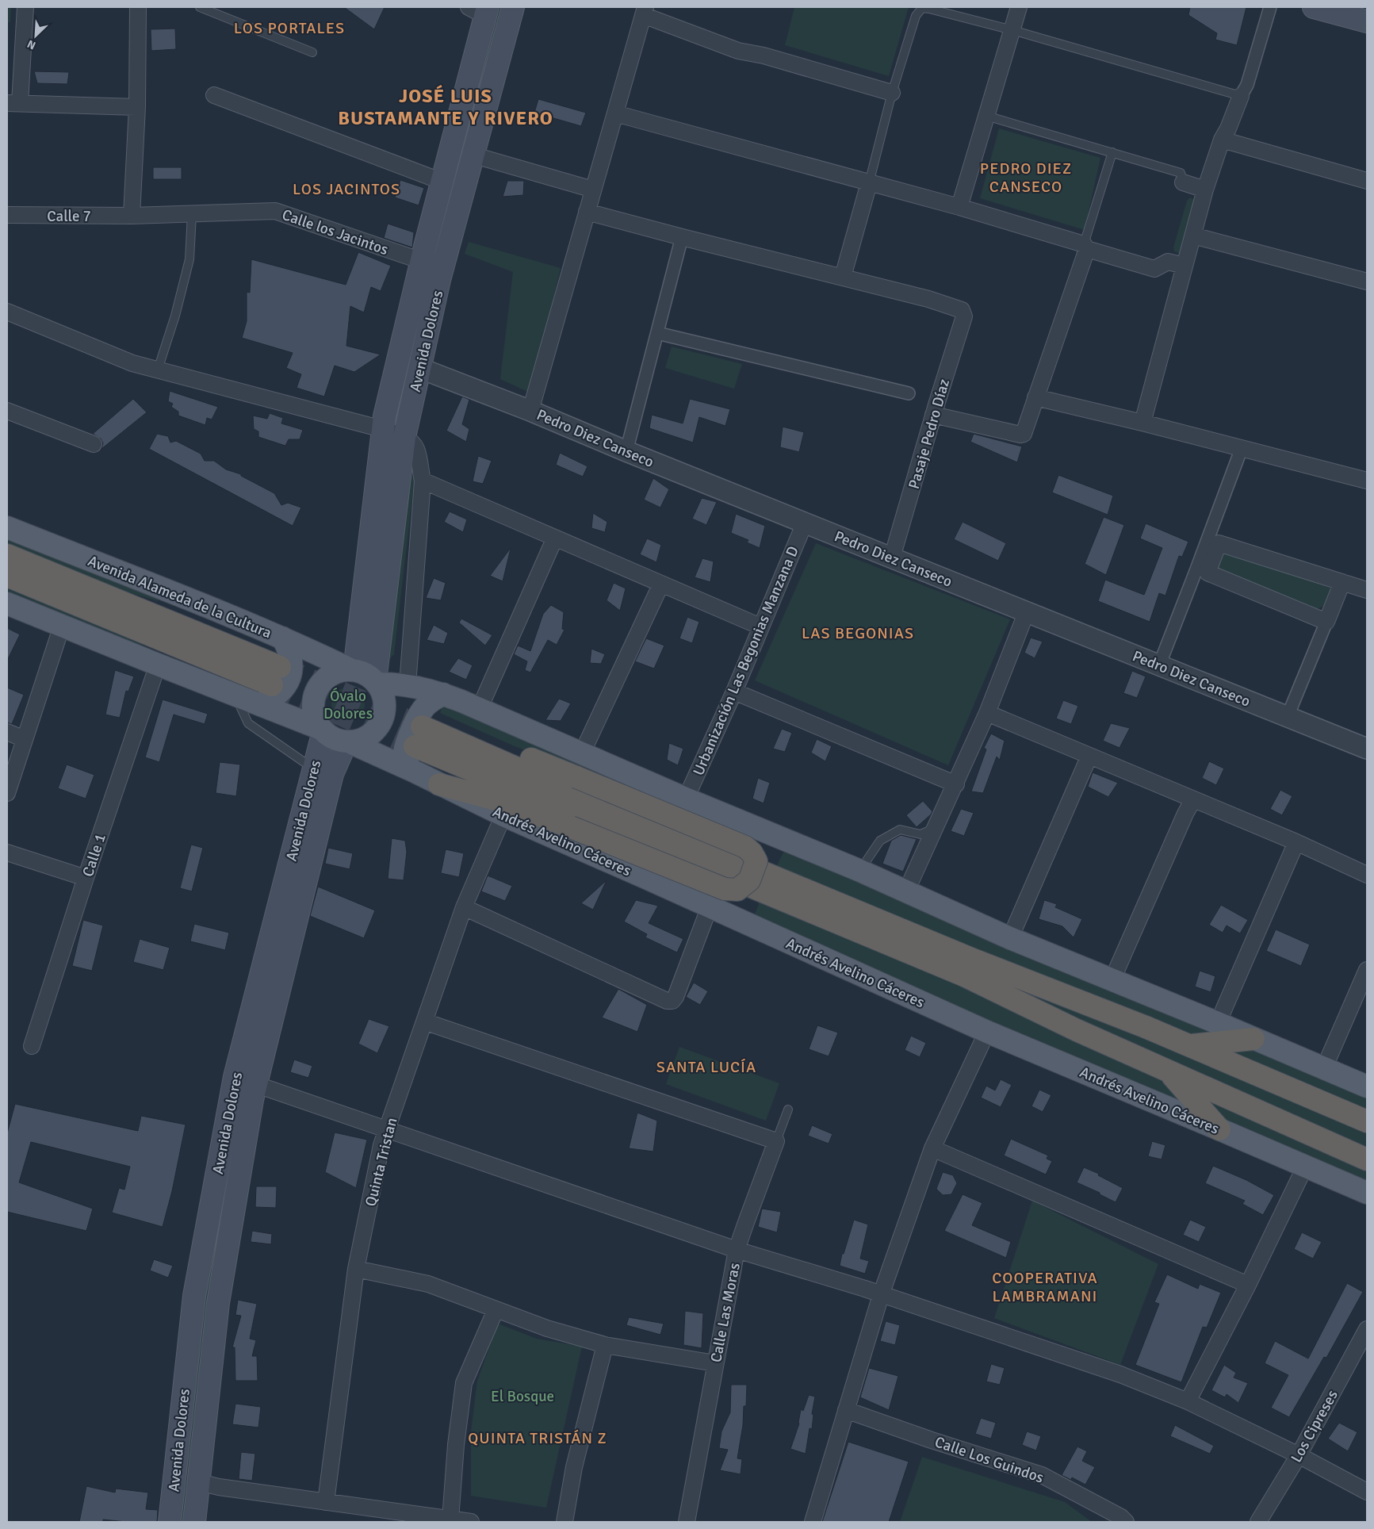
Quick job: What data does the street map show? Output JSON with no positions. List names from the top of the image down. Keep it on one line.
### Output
{"streets":{"highway":["Avenida Alameda de la Cultura","Andrés Avelino Cáceres"],"main road":["Avenida Dolores"],"street":["Calle 7","Calle los Jacintos","Pasaje Pedro Díaz","Pedro Diez Canseco","Urbanización Las Begonias Manzana D","Calle 1","Quinta Tristan","Calle Las Moras","Los Cipreses","Calle Los Guindos"]},"crossings":[["Calle 7","Calle los Jacintos"],["Calle los Jacintos","Avenida Dolores"],["Avenida Dolores","Pedro Diez Canseco"],["Avenida Dolores","Avenida Alameda de la Cultura"],["Avenida Dolores","Andrés Avelino Cáceres"],["Pasaje Pedro Díaz","Pedro Diez Canseco"],["Pedro Diez Canseco","Urbanización Las Begonias Manzana D"],["Avenida Alameda de la Cultura","Andrés Avelino Cáceres"],["Andrés Avelino Cáceres","Quinta Tristan"]],"districts":["LOS PORTALES","JOSÉ LUIS BUSTAMANTE Y RIVERO","PEDRO DIEZ CANSECO","LOS JACINTOS","LAS BEGONIAS","SANTA LUCÍA","COOPERATIVA LAMBRAMANI","QUINTA TRISTÁN Z"],"parks":["Óvalo Dolores","El Bosque"],"north":"bottom left"}
